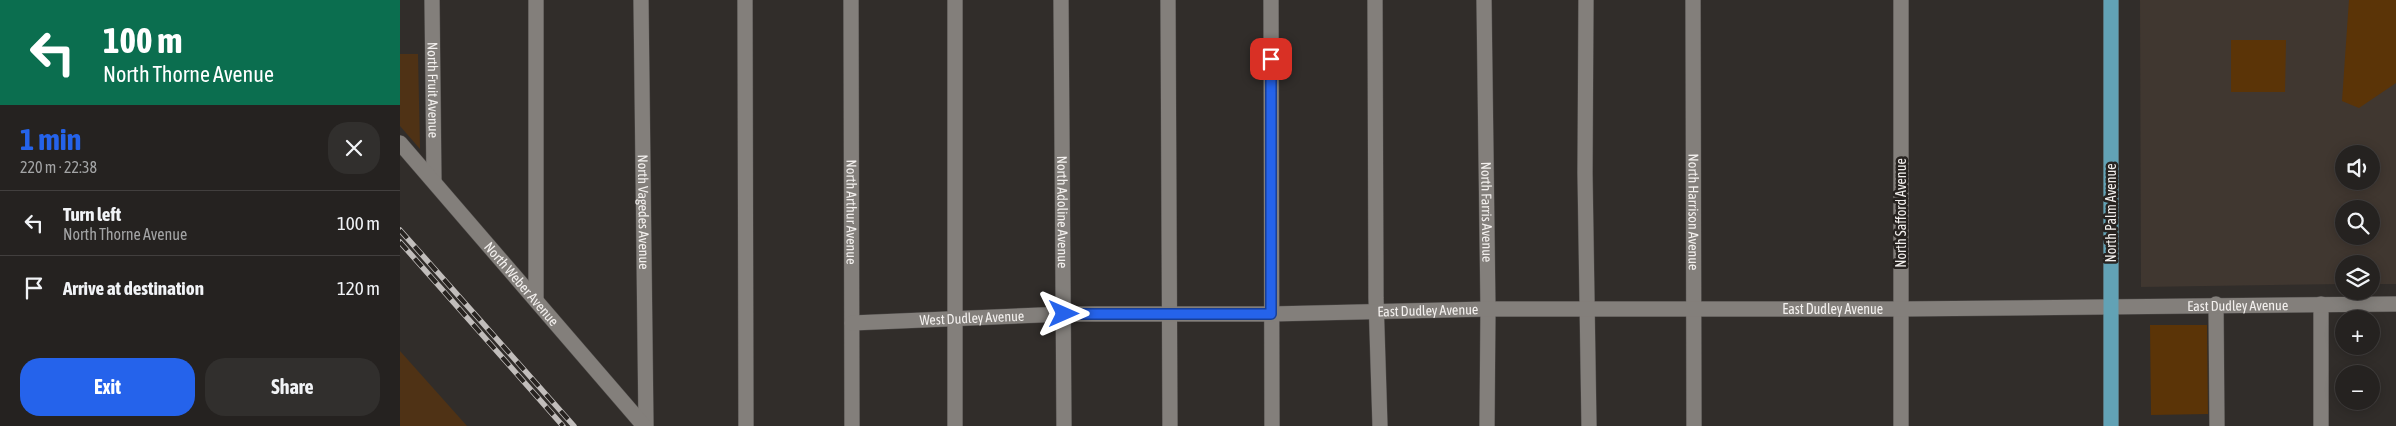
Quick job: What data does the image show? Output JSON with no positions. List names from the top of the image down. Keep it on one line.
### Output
{"streets":{"main road":["North Palm Avenue"],"street":["North Fruit Avenue","North Vagedes Avenue","North Arthur Avenue","North Adoline Avenue","North Farris Avenue","North Harrison Avenue","North Safford Avenue","North Weber Avenue","East Dudley Avenue","West Dudley Avenue"]},"crossings":[["North Fruit Avenue","North Weber Avenue"],["North Vagedes Avenue","North Weber Avenue"],["North Arthur Avenue","West Dudley Avenue"],["North Adoline Avenue","West Dudley Avenue"],["North Farris Avenue","East Dudley Avenue"],["North Harrison Avenue","East Dudley Avenue"],["North Safford Avenue","East Dudley Avenue"],["North Palm Avenue","East Dudley Avenue"],["East Dudley Avenue","West Dudley Avenue"]],"page":{"turn":["100 m","North Thorne Avenue"],"heading":["1 min","220 m · 22:38"],"map_buttons":["+","−"],"list":[{"name":"Turn left","note":"North Thorne Avenue","value":"100 m"},{"name":"Arrive at destination","value":"120 m"}],"buttons":["Exit","Share"]}}
